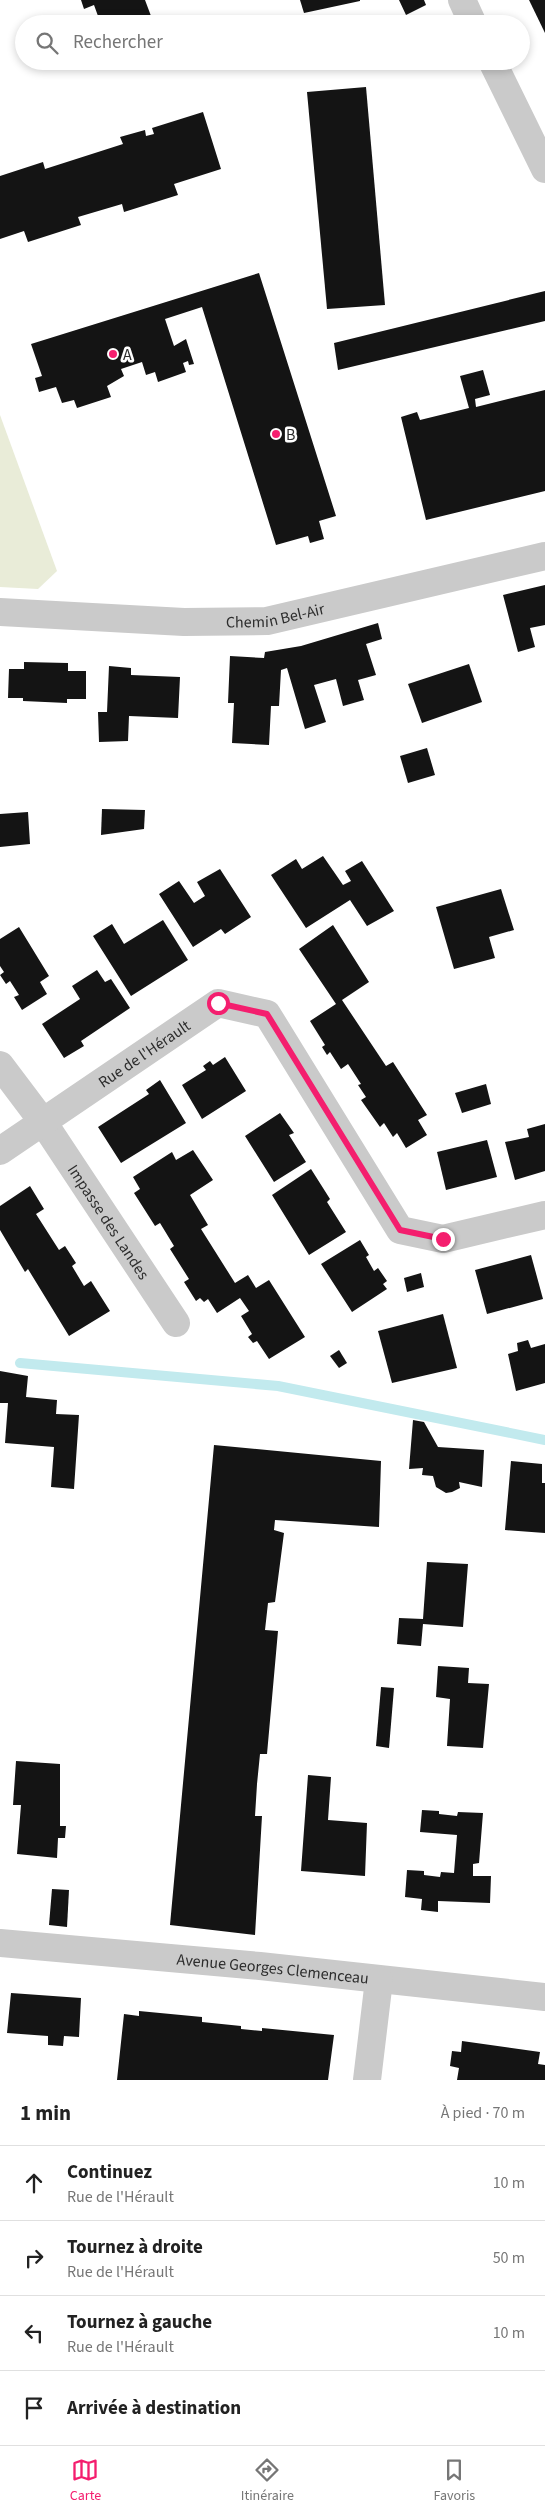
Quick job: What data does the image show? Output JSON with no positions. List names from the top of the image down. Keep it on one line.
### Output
{"streets":{"street":["Chemin Bel-Air","Rue de l'Hérault","Impasse des Landes","Avenue Georges Clemenceau"]},"crossings":[["Rue de l'Hérault","Impasse des Landes"]],"places":["A","B"],"page":{"search":"Rechercher","heading":["1 min","À pied · 70 m"],"list":[["Continuez","Rue de l'Hérault","10 m"],["Tournez à droite","Rue de l'Hérault","50 m"],["Tournez à gauche","Rue de l'Hérault","10 m"],"Arrivée à destination"],"nav":["Carte","Itinéraire","Favoris"]}}
